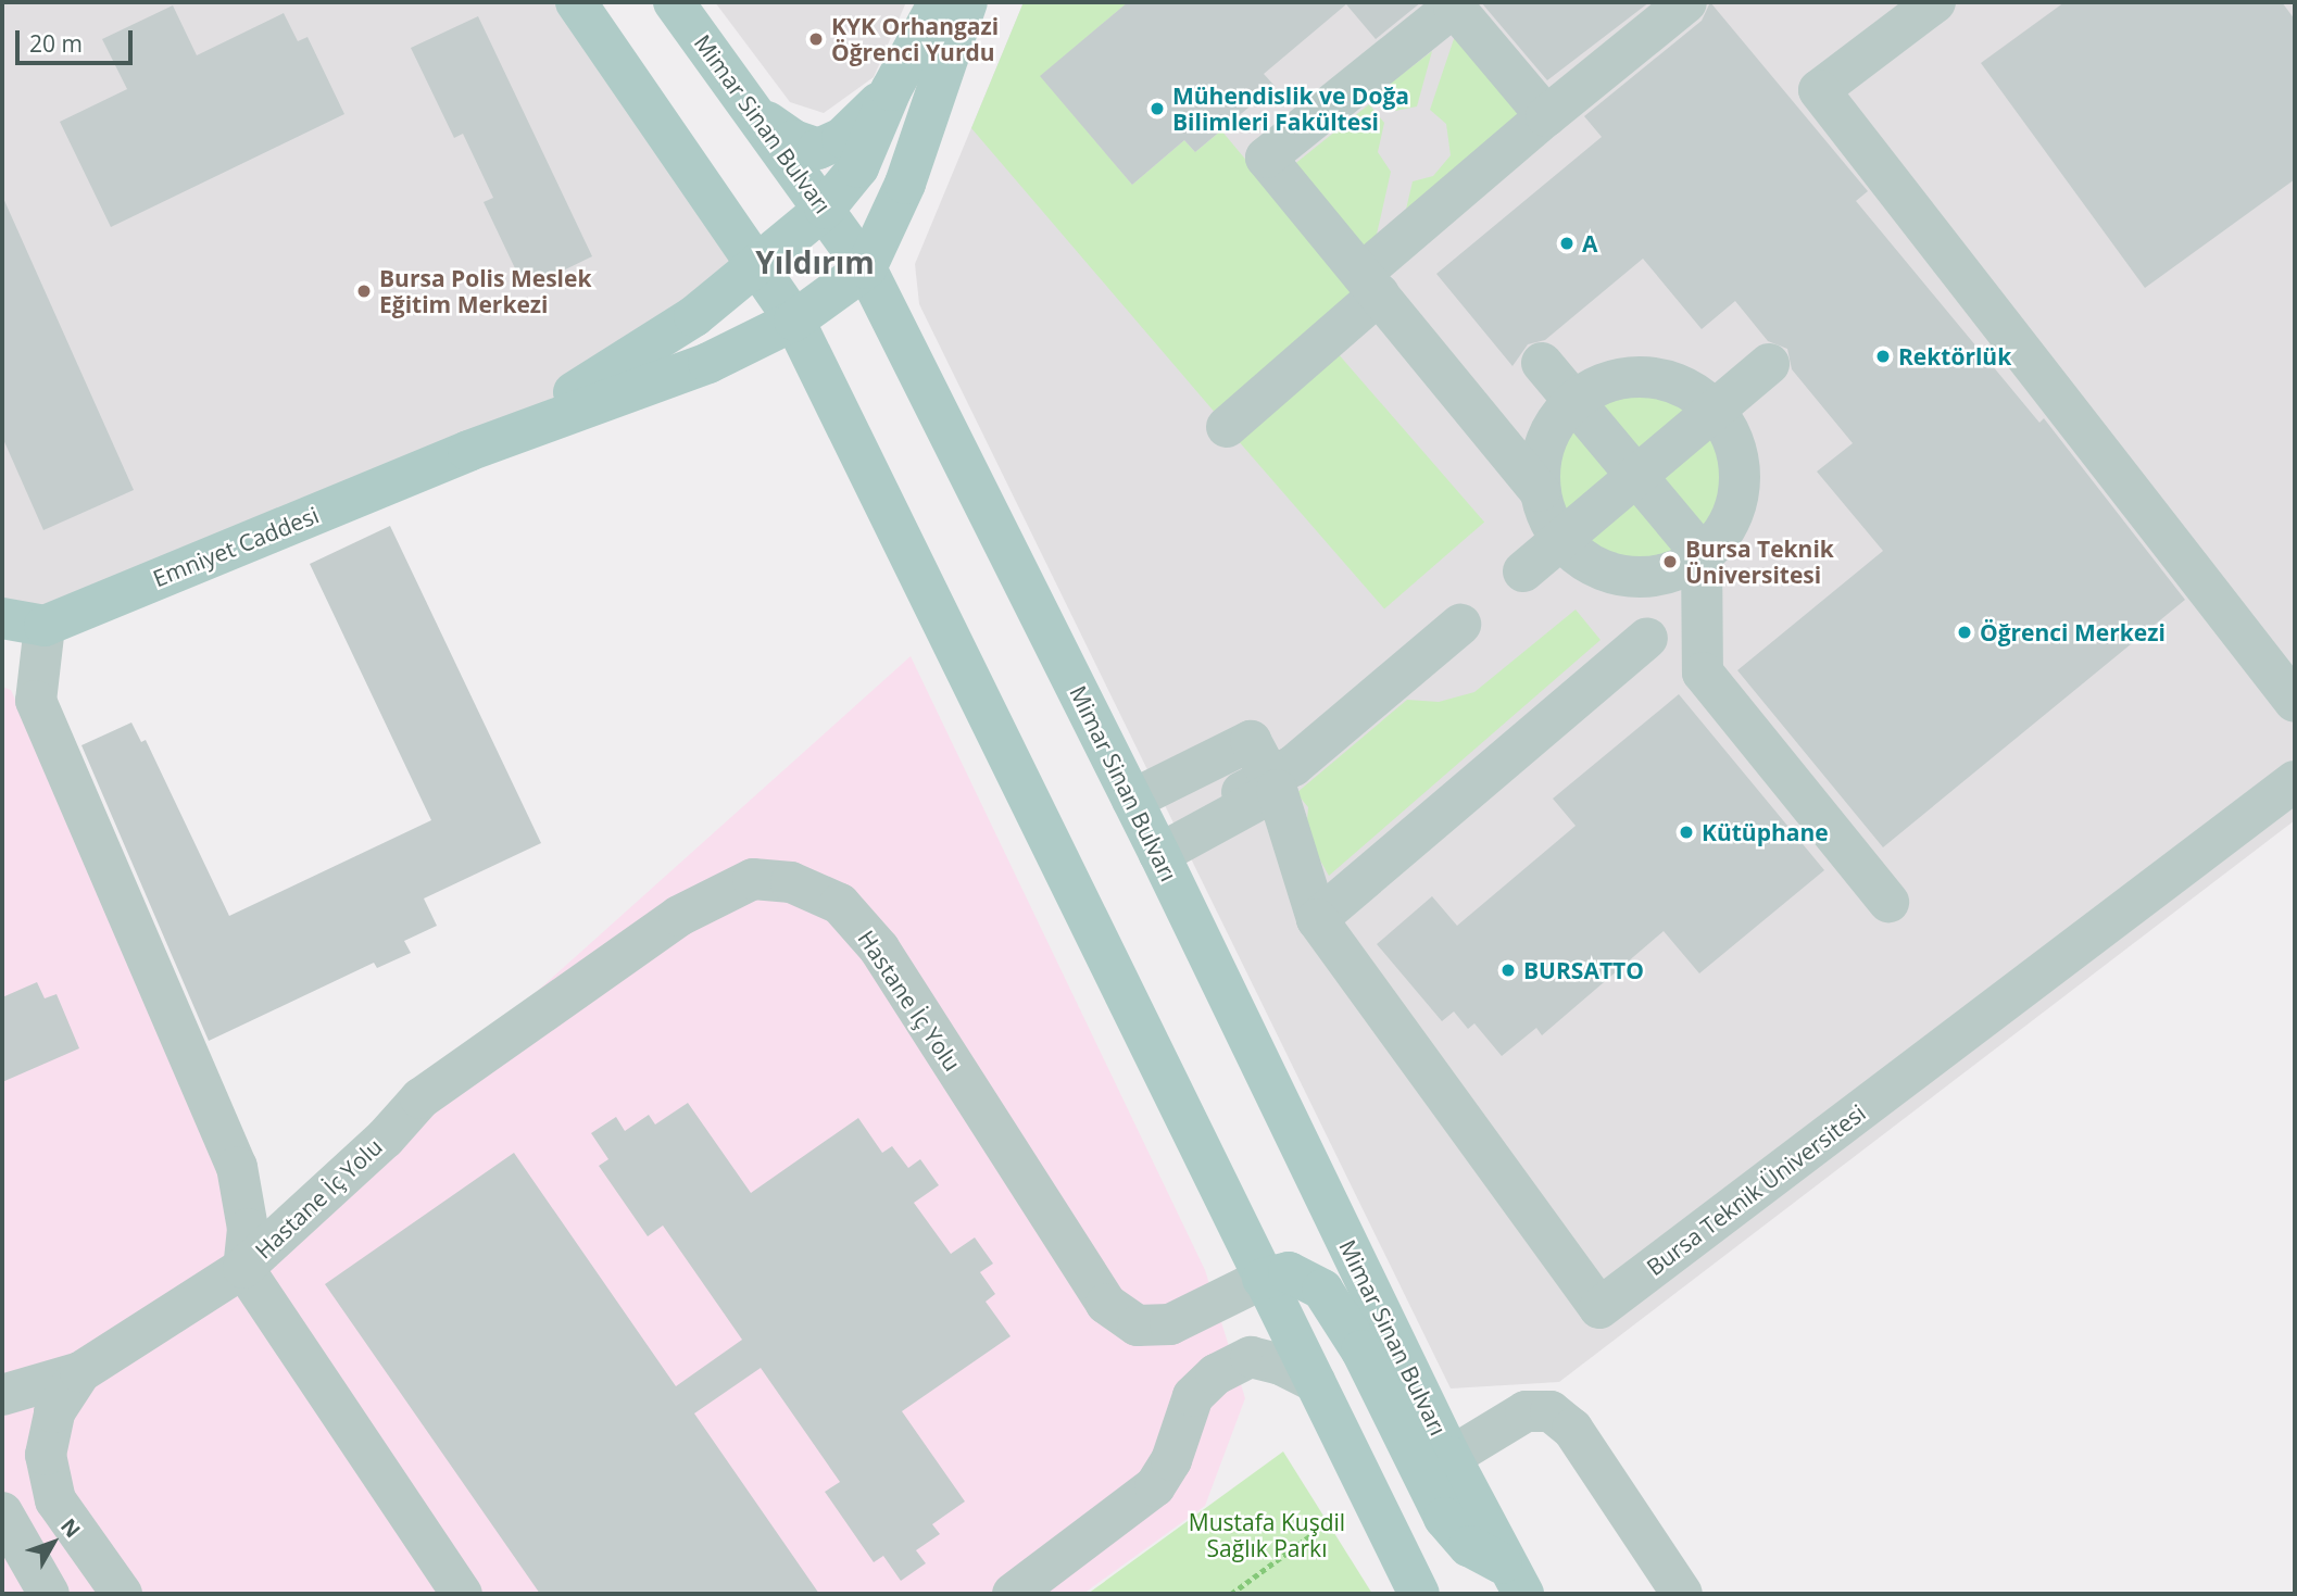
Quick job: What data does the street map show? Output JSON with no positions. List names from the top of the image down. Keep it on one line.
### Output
{"streets":{"main road":["Mimar Sinan Bulvarı","Emniyet Caddesi"],"street":["Hastane İç Yolu","Bursa Teknik Üniversitesi"]},"crossings":[["Mimar Sinan Bulvarı","Bursa Teknik Üniversitesi"],["Emniyet Caddesi","Hastane İç Yolu"]],"districts":["Yıldırım"],"parks":["Mustafa Kuşdil Sağlık Parkı"],"places":["KYK Orhangazi Öğrenci Yurdu","Mühendislik ve Doğa Bilimleri Fakültesi","A","Bursa Polis Meslek Eğitim Merkezi","Rektörlük","Bursa Teknik Üniversitesi","Öğrenci Merkezi","Kütüphane","BURSATTO"],"scale_bar":"20 m","north":"top right"}
